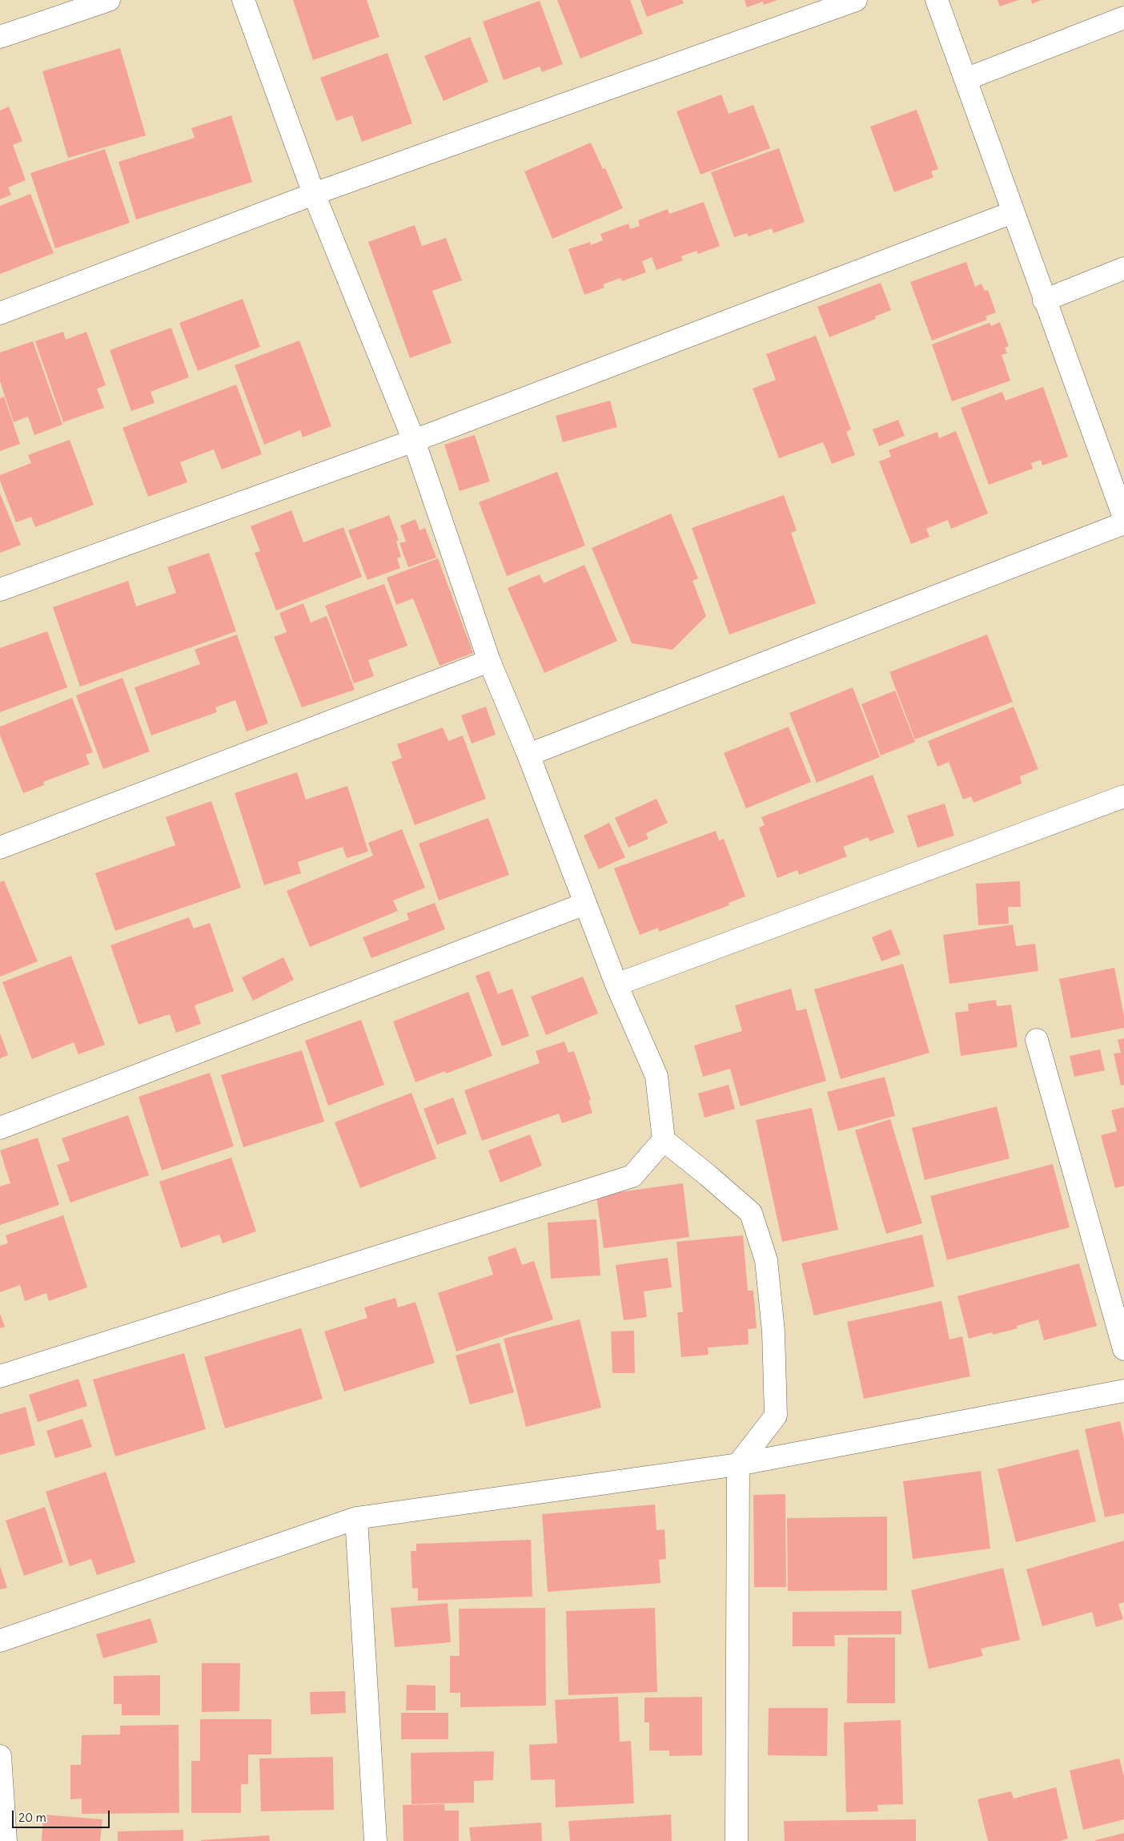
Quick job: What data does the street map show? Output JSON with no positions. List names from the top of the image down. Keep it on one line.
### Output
{"scale_bar":"20 m"}
